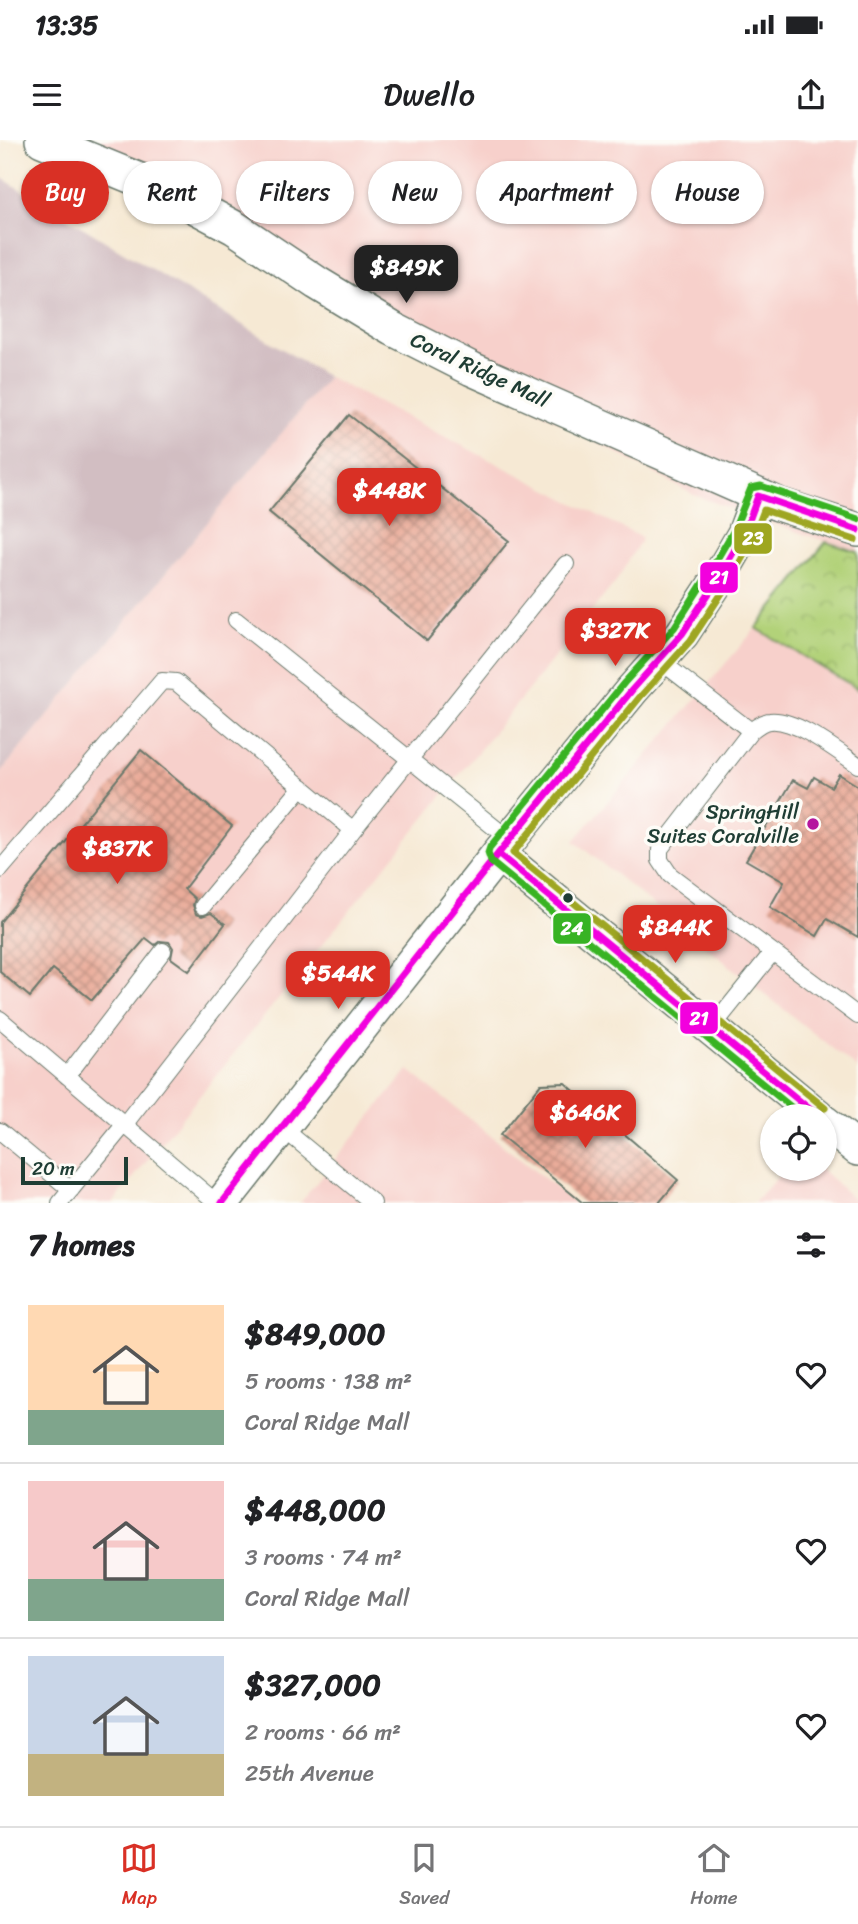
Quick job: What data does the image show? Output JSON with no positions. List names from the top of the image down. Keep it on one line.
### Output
{"streets":{"street":["Coral Ridge Mall"]},"places":["SpringHill Suites Coralville"],"lines":["transit line 24","transit line 21","transit line 23"],"scale_bar":"20 m","page":{"status":"13:35","header":"Dwello","chip":["Buy","Rent","Filters","New","Apartment","House"],"price":["$849K","$448K","$327K","$837K","$844K","$544K","$646K"],"scale":"20 m","heading":"7 homes","list":[{"name":"$849,000","note":"5 rooms · 138 m² · Coral Ridge Mall"},{"name":"$448,000","note":"3 rooms · 74 m² · Coral Ridge Mall"},{"name":"$327,000","note":"2 rooms · 66 m² · 25th Avenue"}],"tabs":["Map","Saved","Home"]}}
